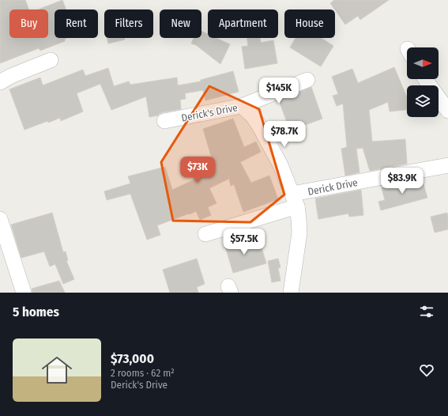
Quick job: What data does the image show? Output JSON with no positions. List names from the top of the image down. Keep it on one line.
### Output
{"streets":{"street":["Derick's Drive","Derick Drive"]},"crossings":[["Derick's Drive","Derick Drive"]],"north":"right","page":{"chip":["Buy","Rent","Filters","New","Apartment","House"],"price":["$145K","$78.7K","$73K","$83.9K","$57.5K"],"heading":"5 homes","list":[{"name":"$73,000","note":"2 rooms · 62 m² · Derick's Drive"}]}}
